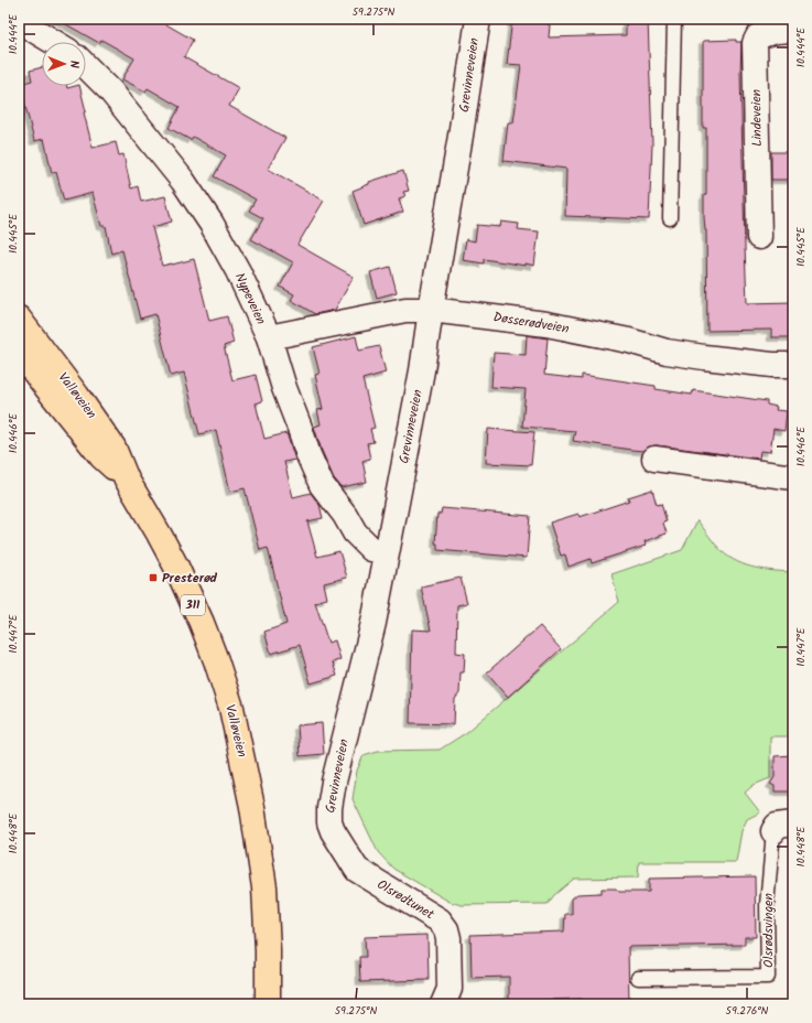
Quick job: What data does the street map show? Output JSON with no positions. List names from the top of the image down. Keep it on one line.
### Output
{"streets":{"main road":["Valløveien","311"],"street":["Grevinneveien","Lindeveien","Nypeveien","Døsserødveien","Olsrødtunet"],"lane":["Olsrødsvingen"]},"crossings":[["Grevinneveien","Nypeveien"],["Grevinneveien","Døsserødveien"],["Grevinneveien","Olsrødtunet"],["Nypeveien","Døsserødveien"]],"places":{"transit":["Presterød"]},"north":"right","coordinates":["59.275°N","10.444°E","10.445°E","10.446°E","10.447°E","10.448°E","59.276°N"]}
